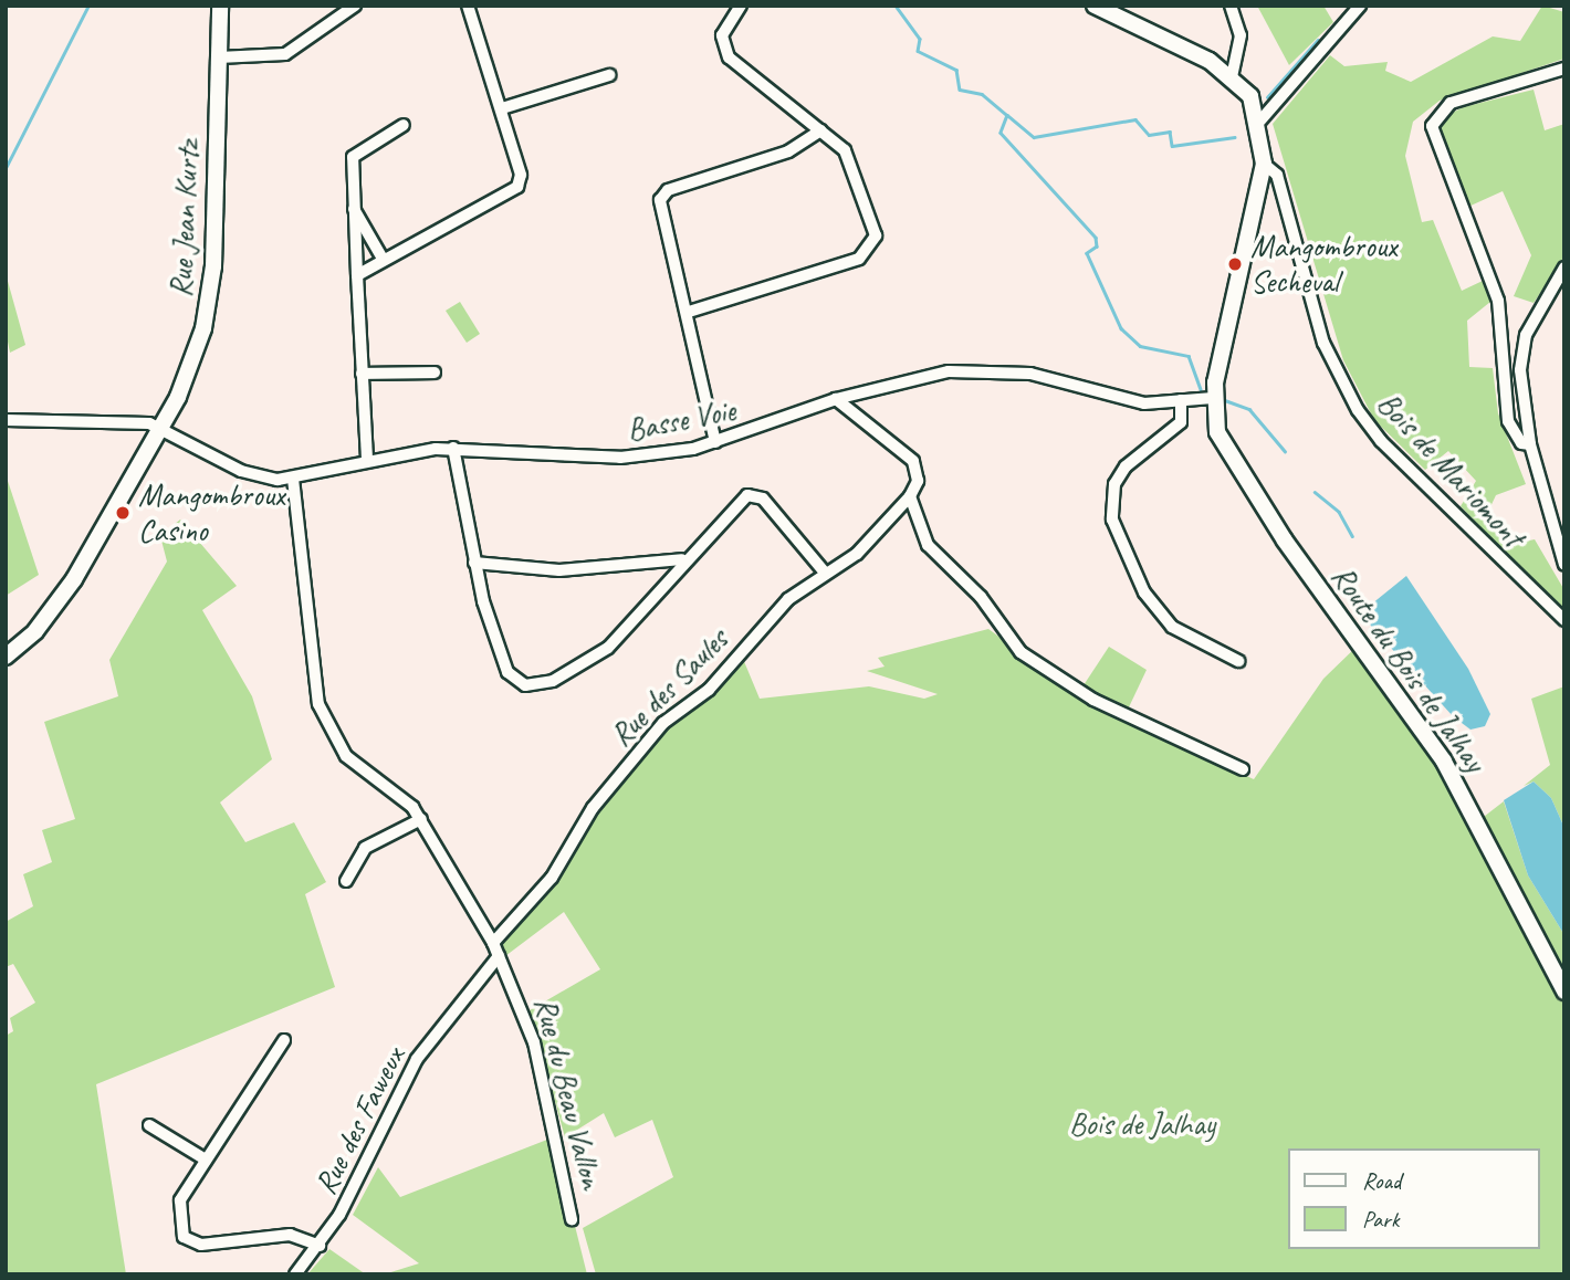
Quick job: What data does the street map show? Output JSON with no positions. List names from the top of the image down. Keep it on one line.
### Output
{"streets":{"main road":["Rue Jean Kurtz","Route du Bois de Jalhay"],"street":["Basse Voie","Bois de Mariomont","Rue des Saules","Rue du Beau Vallon","Rue des Faweux"]},"crossings":[["Rue Jean Kurtz","Basse Voie"],["Basse Voie","Route du Bois de Jalhay"],["Basse Voie","Rue du Beau Vallon"],["Rue des Saules","Rue du Beau Vallon"],["Rue du Beau Vallon","Rue des Faweux"]],"parks":["Bois de Jalhay"],"places":["Mangombroux Secheval","Mangombroux Casino"],"legend":["Road","Park"]}
